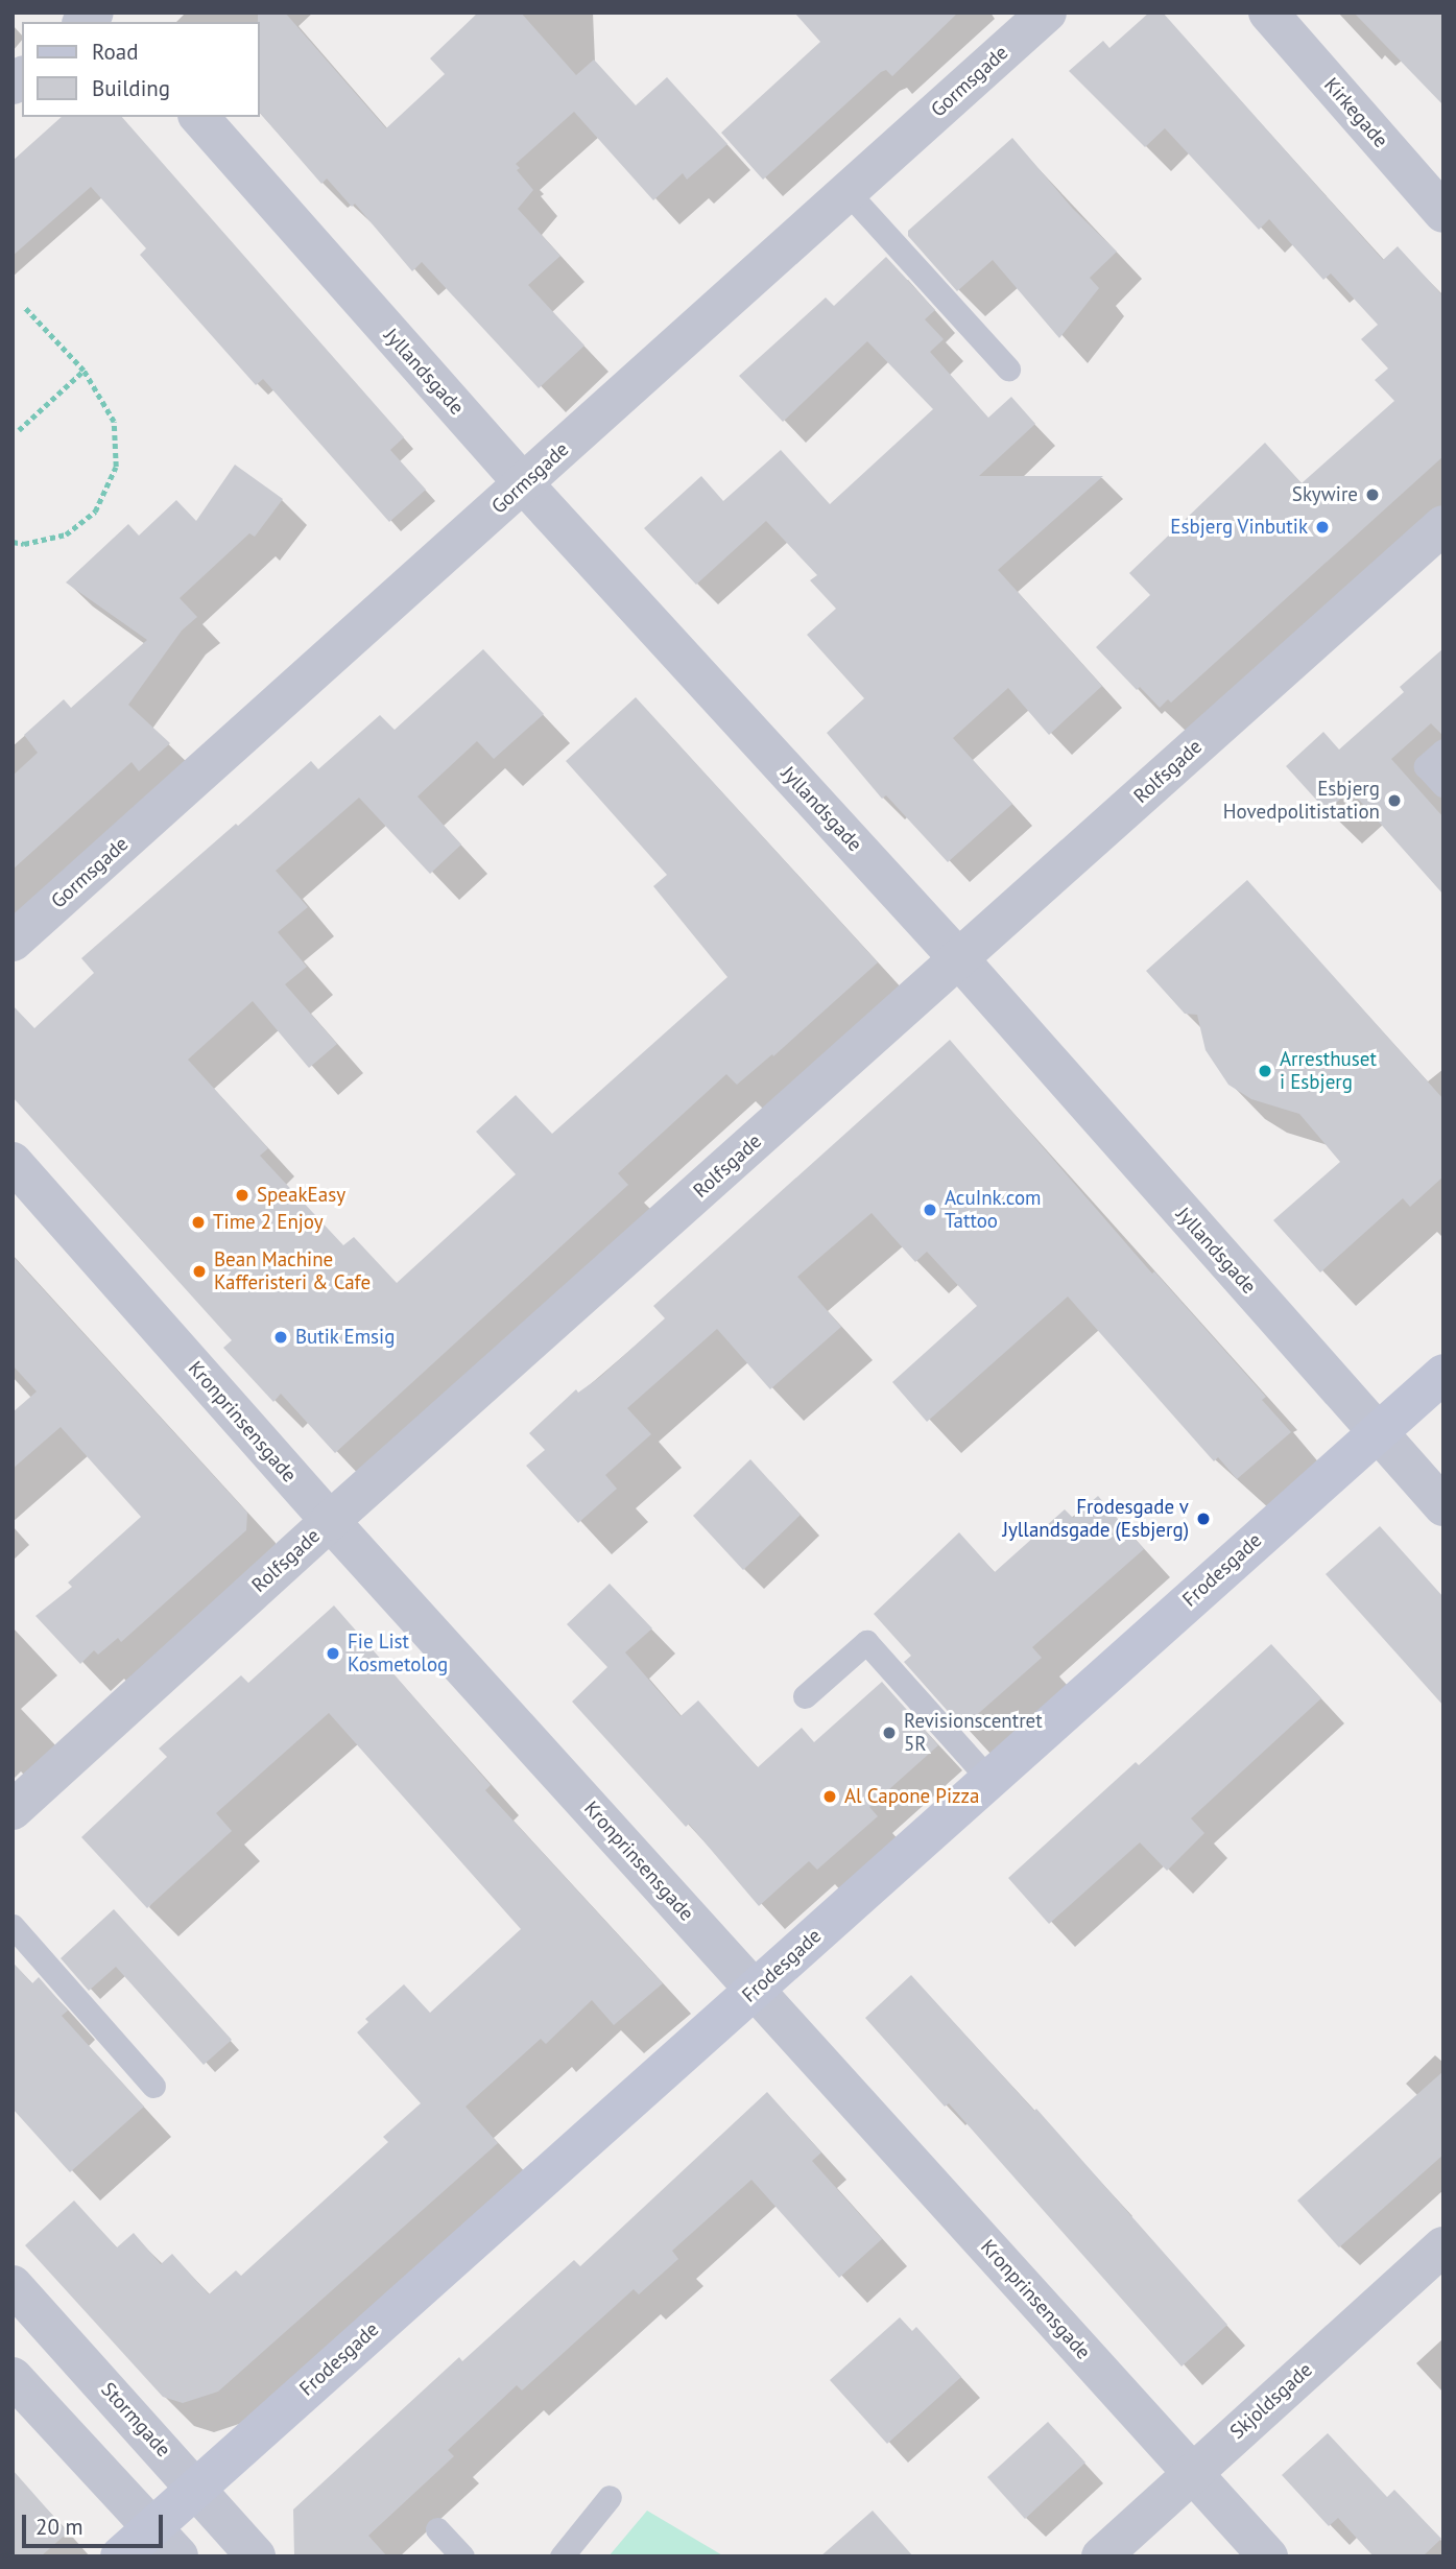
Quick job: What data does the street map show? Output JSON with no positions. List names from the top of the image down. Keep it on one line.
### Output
{"streets":{"main road":["Frodesgade"],"street":["Gormsgade","Kirkegade","Jyllandsgade","Rolfsgade","Kronprinsensgade","Skjoldsgade","Stormgade"]},"crossings":[["Gormsgade","Jyllandsgade"],["Jyllandsgade","Rolfsgade"],["Jyllandsgade","Frodesgade"],["Rolfsgade","Kronprinsensgade"],["Kronprinsensgade","Frodesgade"],["Kronprinsensgade","Skjoldsgade"],["Frodesgade","Stormgade"]],"places":["Skywire","Esbjerg Vinbutik","Esbjerg Hovedpolitistation","Arresthuset i Esbjerg","SpeakEasy","AcuInk.com Tattoo","Time 2 Enjoy","Bean Machine Kafferisteri & Cafe","Butik Emsig","Frodesgade v Jyllandsgade (Esbjerg)","Fie List Kosmetolog","Revisionscentret 5R","Al Capone Pizza"],"legend":["Road","Building"],"scale_bar":"20 m"}
